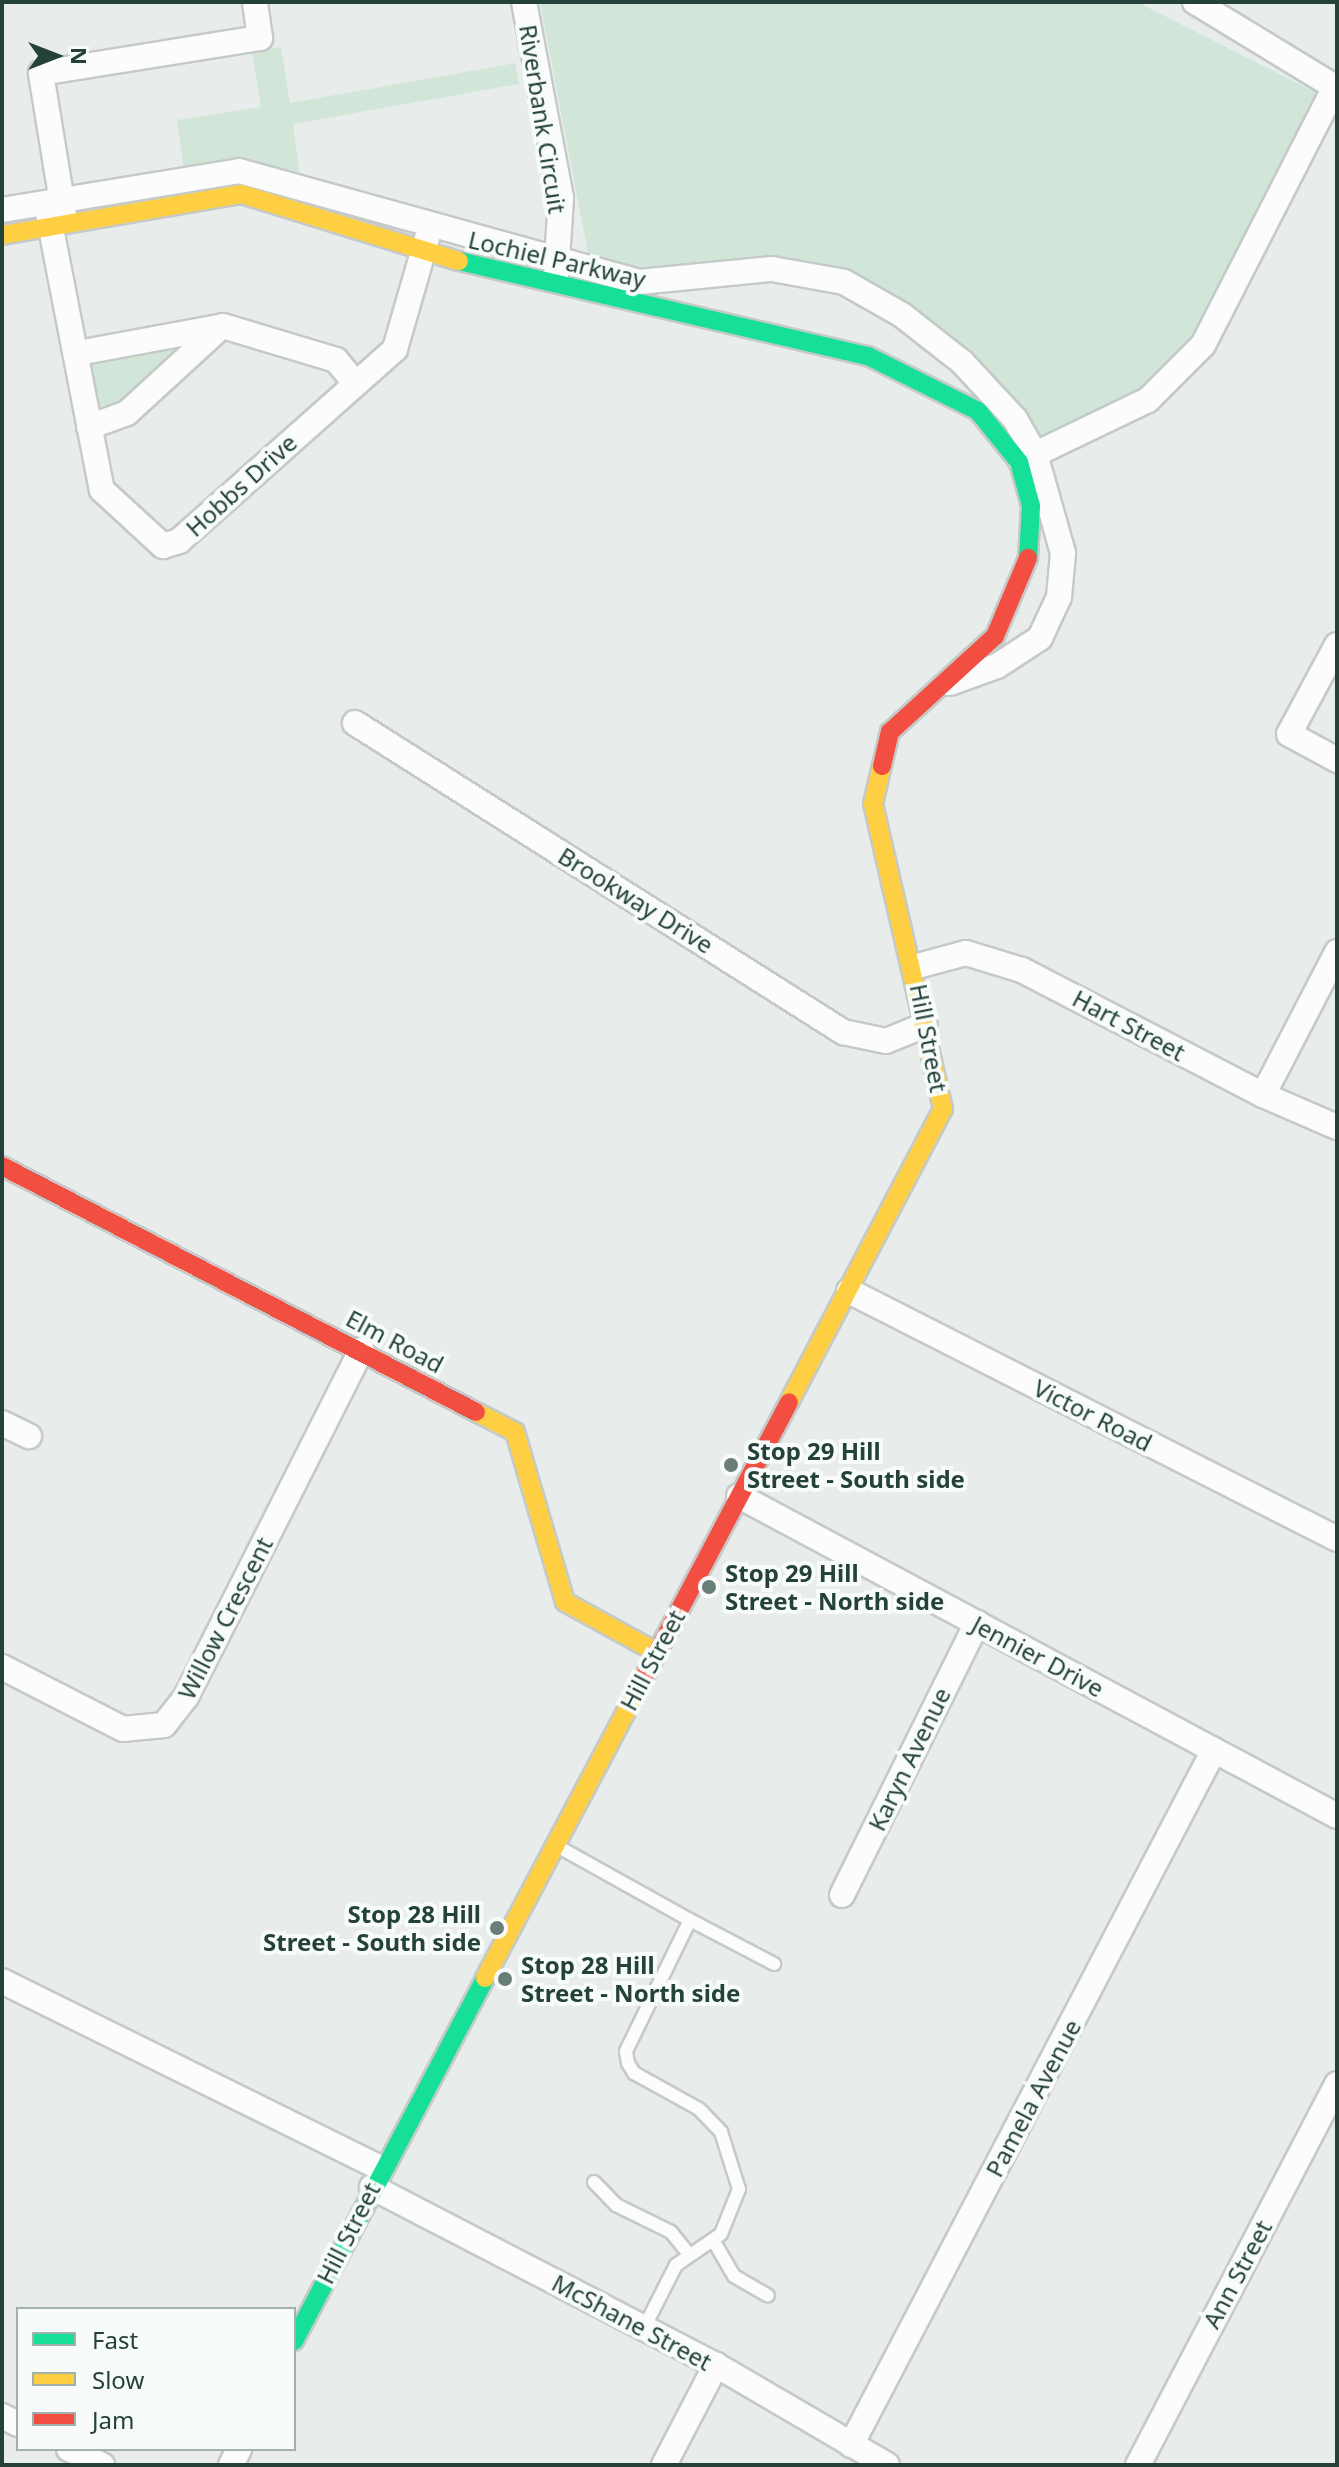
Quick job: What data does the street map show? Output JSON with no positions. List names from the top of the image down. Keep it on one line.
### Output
{"streets":{"street":["Riverbank Circuit","Lochiel Parkway","Hobbs Drive","Brookway Drive","Hart Street","Hill Street","Elm Road","Victor Road","Willow Crescent","Jennier Drive","Karyn Avenue","Pamela Avenue","Ann Street","McShane Street"]},"crossings":[["Riverbank Circuit","Lochiel Parkway"],["Lochiel Parkway","Hobbs Drive"],["Lochiel Parkway","Hart Street"],["Lochiel Parkway","Hill Street"],["Brookway Drive","Hill Street"],["Hart Street","Hill Street"],["Hill Street","Elm Road"],["Hill Street","Victor Road"],["Hill Street","Jennier Drive"],["Hill Street","McShane Street"],["Elm Road","Willow Crescent"],["Jennier Drive","Karyn Avenue"],["Jennier Drive","Pamela Avenue"],["Pamela Avenue","McShane Street"]],"places":["Stop 29 Hill Street - South side","Stop 29 Hill Street - North side","Stop 28 Hill Street - South side","Stop 28 Hill Street - North side"],"legend":["Fast","Slow","Jam"],"north":"right"}
